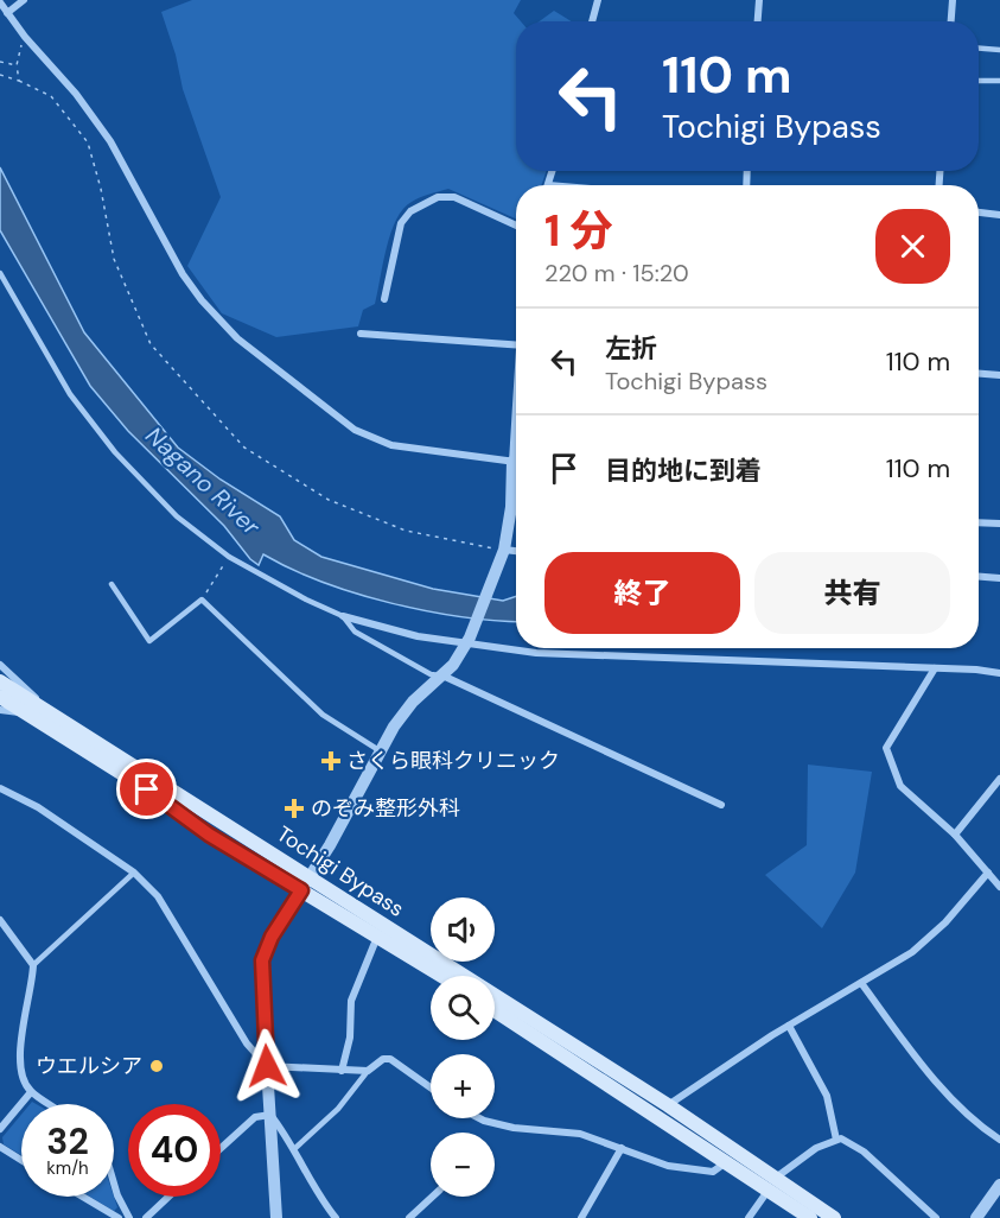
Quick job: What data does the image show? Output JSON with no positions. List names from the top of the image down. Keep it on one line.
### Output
{"streets":{"main road":["Tochigi Bypass"]},"water":["Nagano River"],"places":{"health":["さくら眼科クリニック","のぞみ整形外科"],"other":["ウエルシア"]},"page":{"turn":["110 m","Tochigi Bypass"],"heading":["1 分","220 m · 15:20"],"list":[{"name":"左折","note":"Tochigi Bypass","value":"110 m"},{"name":"目的地に到着","value":"110 m"}],"buttons":["終了","共有"],"map_buttons":["+","−"],"speed":"32 km/h","limit":"40"}}
